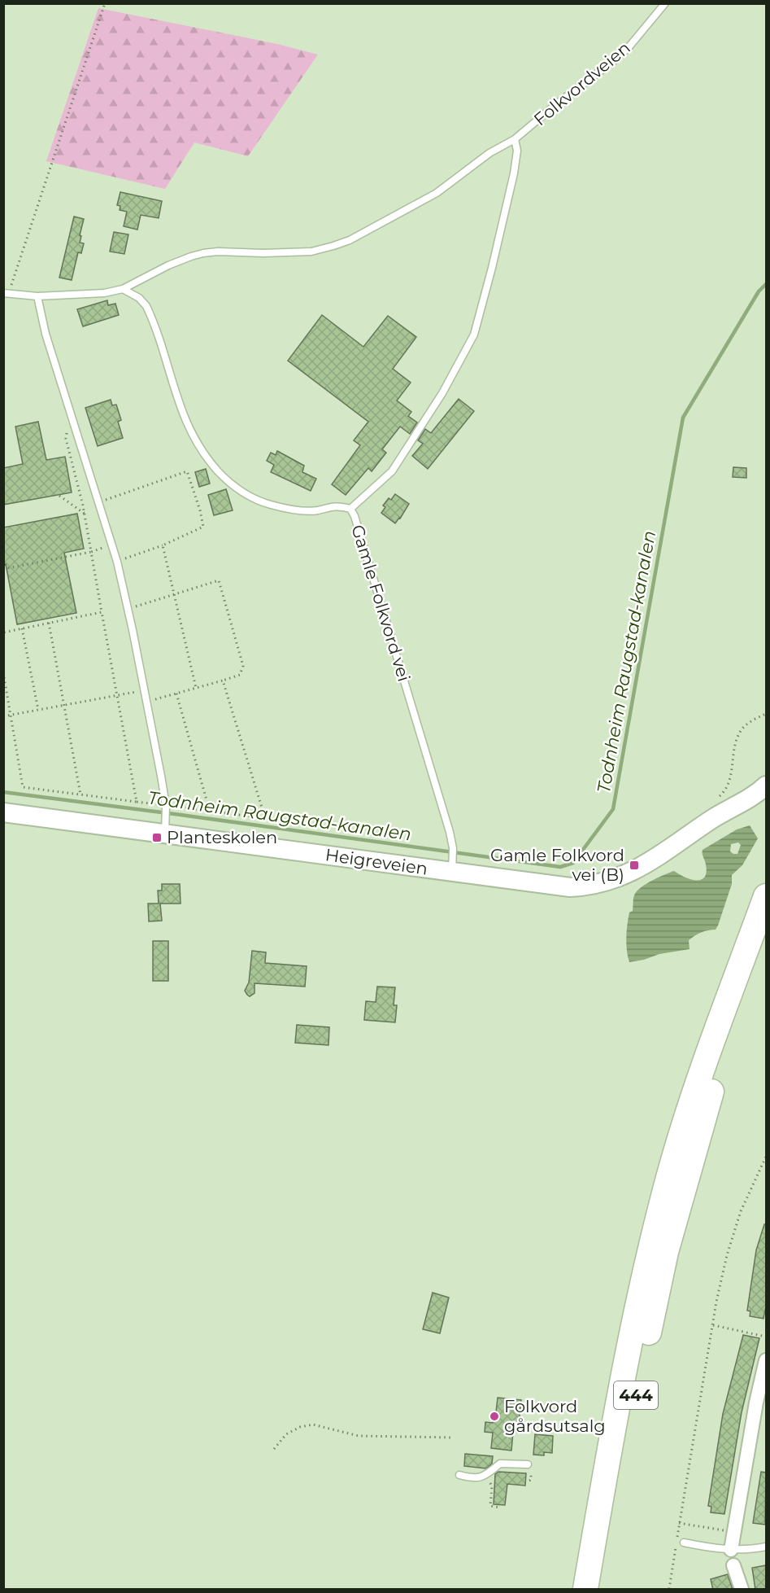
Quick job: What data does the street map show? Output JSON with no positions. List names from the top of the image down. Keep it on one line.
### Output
{"streets":{"highway":["444"],"main road":["Heigreveien"],"lane":["Folkvordveien","Gamle Folkvord vei"]},"crossings":[["Gamle Folkvord vei","Heigreveien"]],"water":["Todnheim Raugstad-kanalen"],"places":{"transit":["Planteskolen","Gamle Folkvord vei (B)"],"other":["Folkvord gårdsutsalg"]}}
